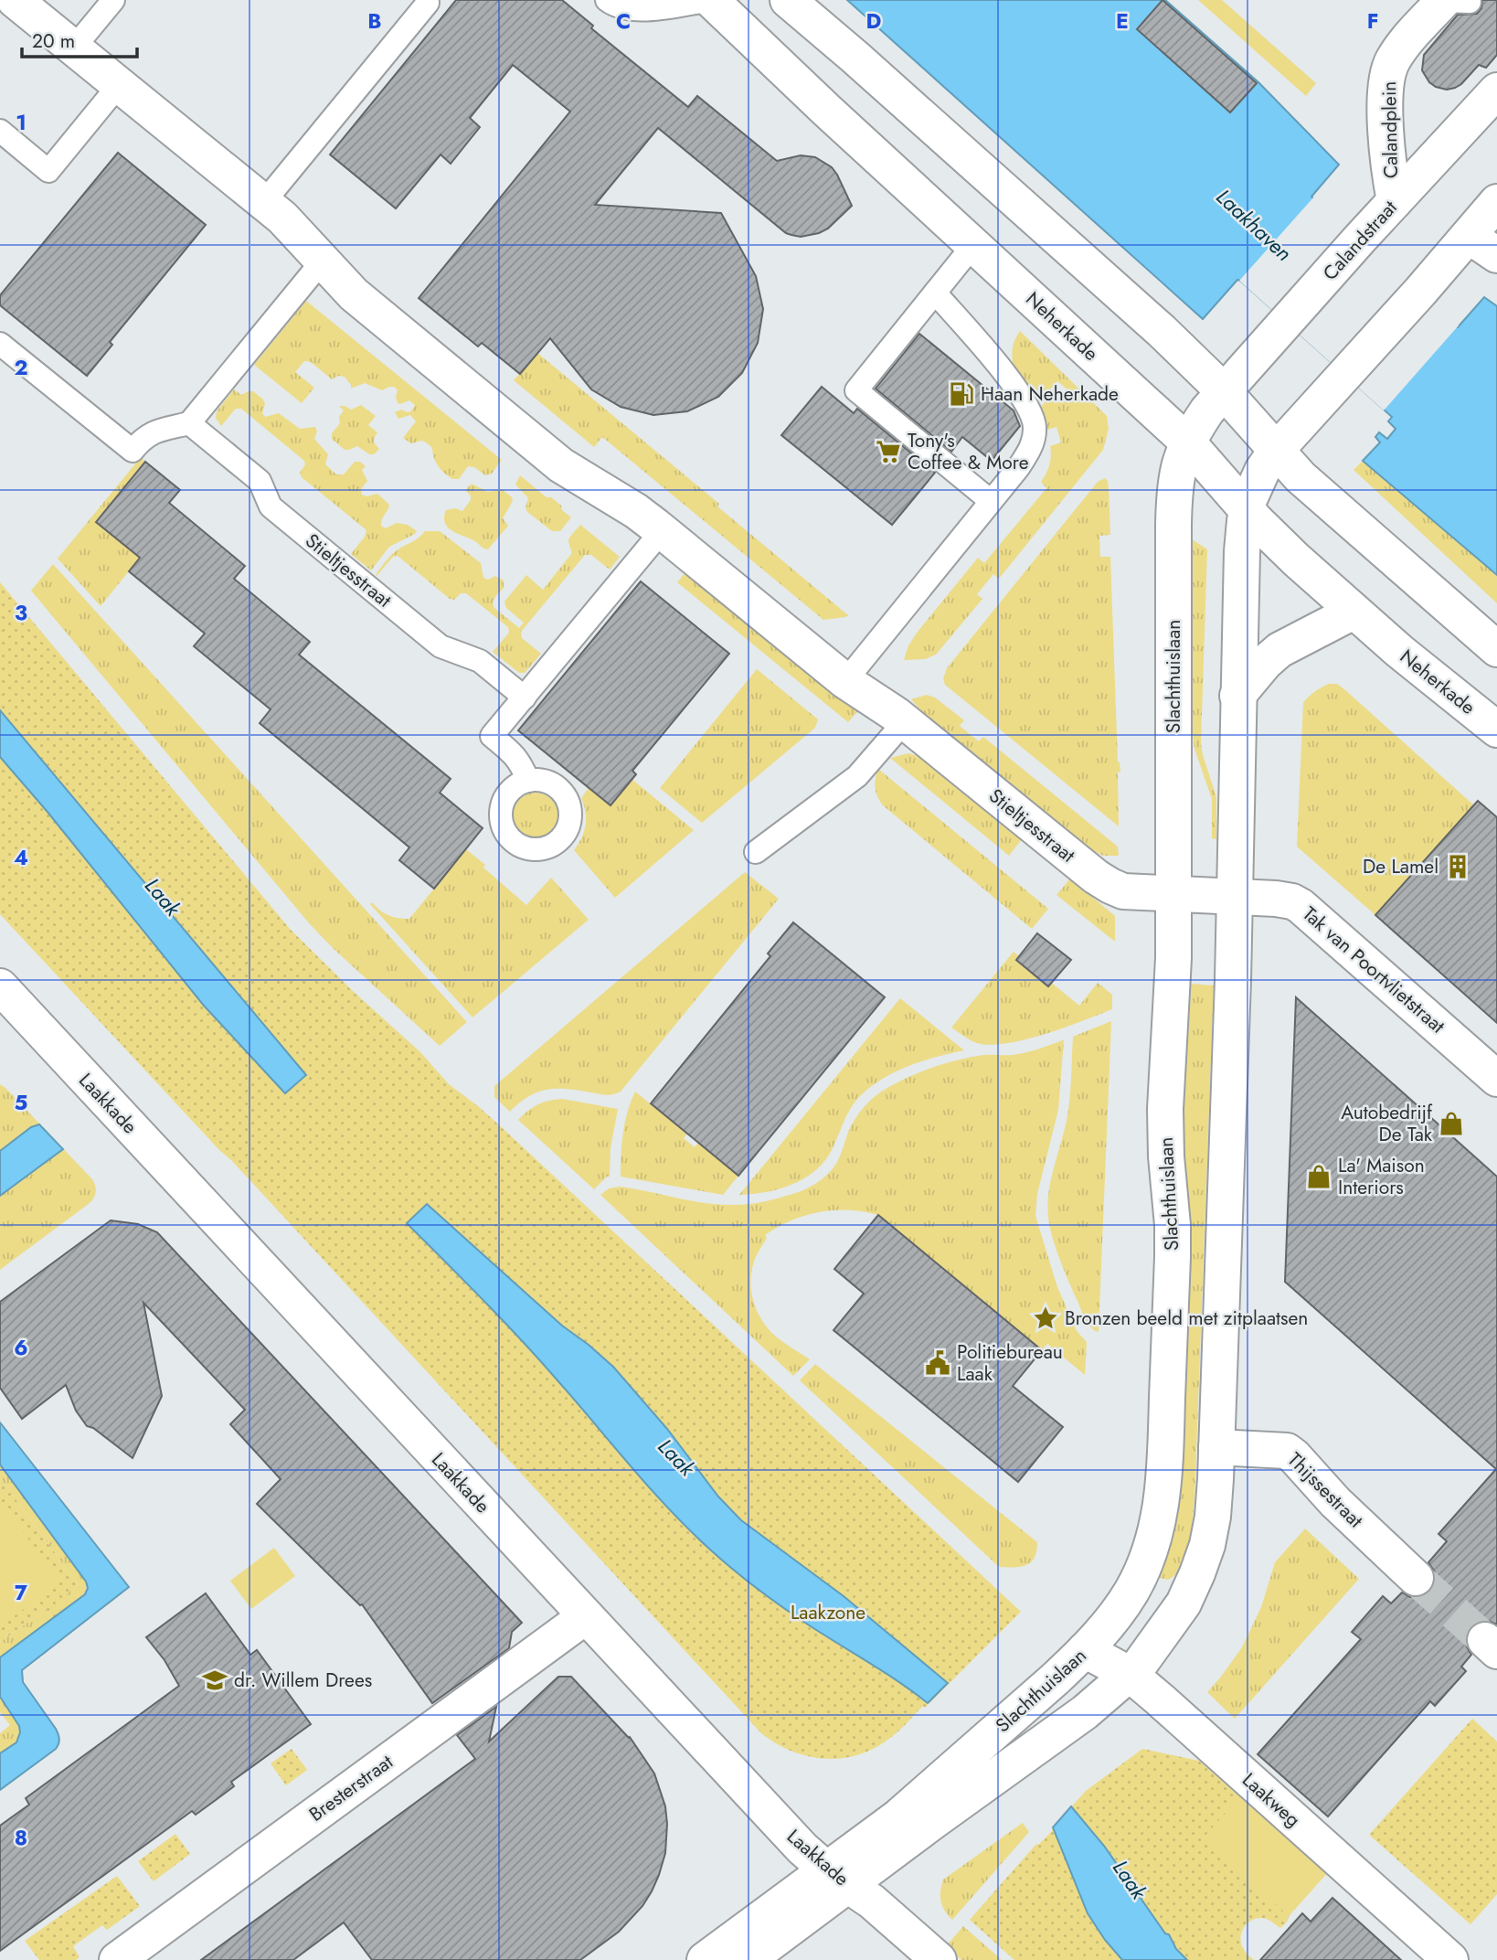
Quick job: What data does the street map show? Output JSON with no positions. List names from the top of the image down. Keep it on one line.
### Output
{"streets":{"main road":["Calandplein","Calandstraat","Neherkade","Stieltjesstraat","Slachthuislaan","Tak van Poortvlietstraat","Laakkade","Thijssestraat","Bresterstraat","Laakweg"]},"crossings":[["Calandplein","Calandstraat"],["Calandstraat","Slachthuislaan"],["Neherkade","Slachthuislaan"],["Stieltjesstraat","Slachthuislaan"],["Stieltjesstraat","Tak van Poortvlietstraat"],["Slachthuislaan","Tak van Poortvlietstraat"],["Slachthuislaan","Laakkade"],["Slachthuislaan","Thijssestraat"],["Slachthuislaan","Laakweg"],["Laakkade","Bresterstraat"]],"water":["Laakhaven","Laak"],"parks":["Laakzone"],"places":{"fuel station":["Haan Neherkade"],"supermarket":["Tony's Coffee & More"],"building":["De Lamel"],"shop":["Autobedrijf De Tak","La' Maison Interiors"],"place":["Bronzen beeld met zitplaatsen"],"public building":["Politiebureau Laak"],"school or university":["dr. Willem Drees"]},"scale_bar":"20 m","grid":{"columns":["B","C","D","E","F"],"rows":["1","2","3","4","5","6","7","8"]}}
